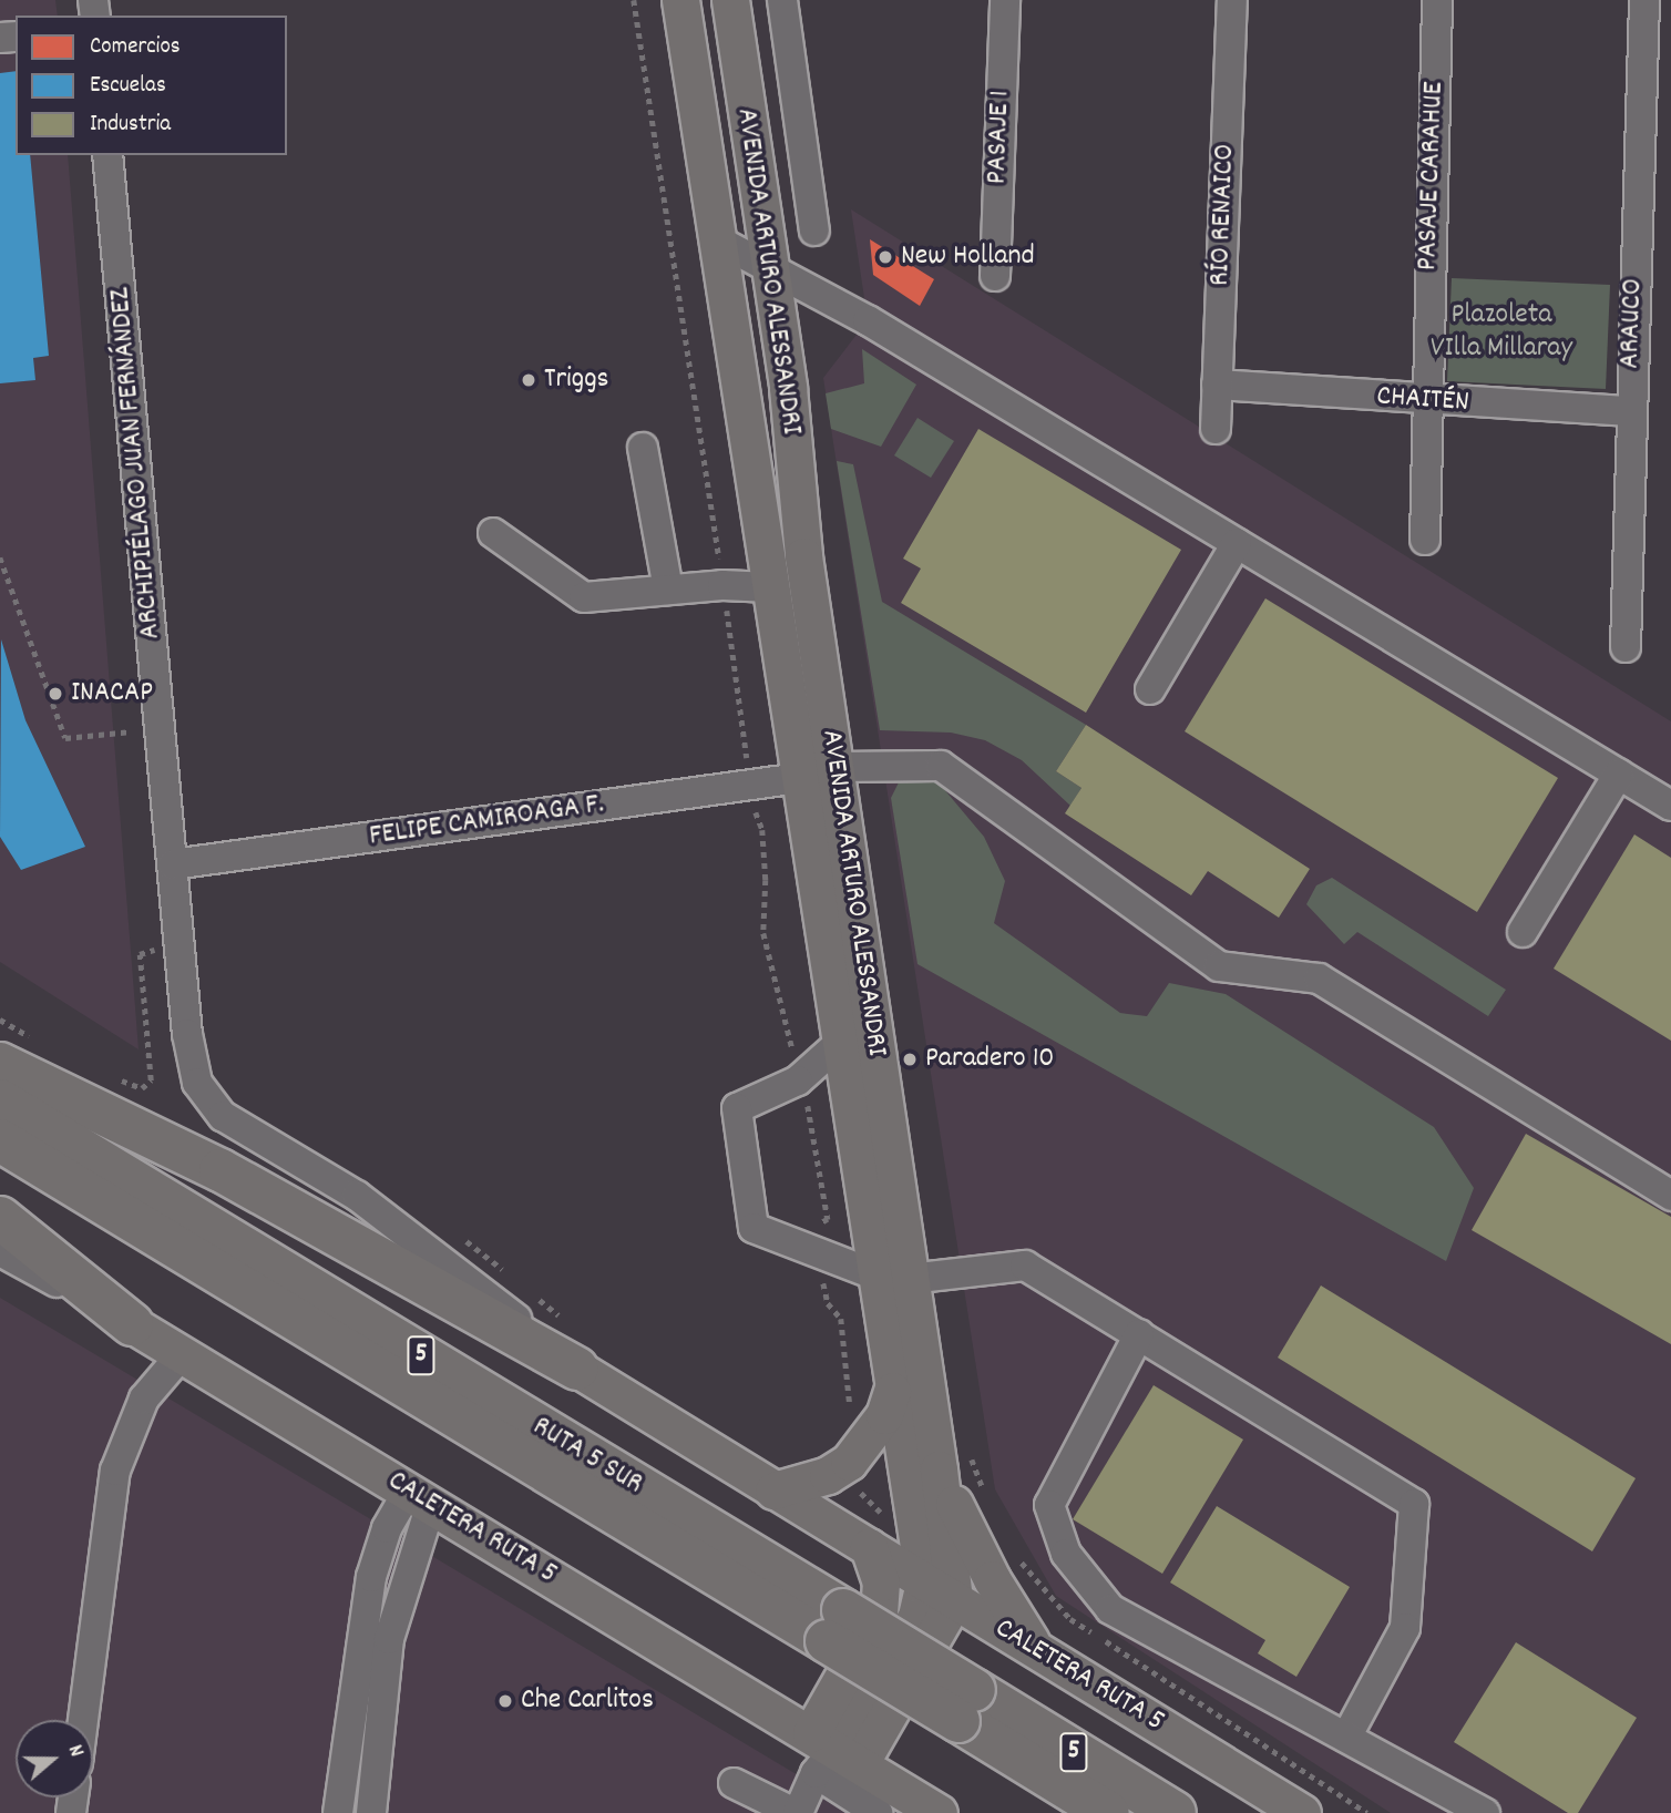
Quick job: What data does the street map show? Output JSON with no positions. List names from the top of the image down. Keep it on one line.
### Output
{"streets":{"highway":["5","RUTA 5 SUR"],"main road":["AVENIDA ARTURO ALESSANDRI","CALETERA RUTA 5"],"street":["PASAJE 1","PASAJE CARAHUE","RÍO RENAICO","ARAUCO","CHAITÉN","ARCHIPIÉLAGO JUAN FERNÁNDEZ","FELIPE CAMIROAGA F."]},"crossings":[["PASAJE CARAHUE","CHAITÉN"],["RÍO RENAICO","CHAITÉN"],["AVENIDA ARTURO ALESSANDRI","FELIPE CAMIROAGA F."],["AVENIDA ARTURO ALESSANDRI","CALETERA RUTA 5"],["ARAUCO","CHAITÉN"],["ARCHIPIÉLAGO JUAN FERNÁNDEZ","FELIPE CAMIROAGA F."],["ARCHIPIÉLAGO JUAN FERNÁNDEZ","CALETERA RUTA 5"]],"parks":["Plazoleta VIlla Millaray"],"places":["New Holland","Triggs","INACAP","Paradero 10","Che Carlitos"],"legend":["Comercios","Escuelas","Industria"],"north":"right"}
